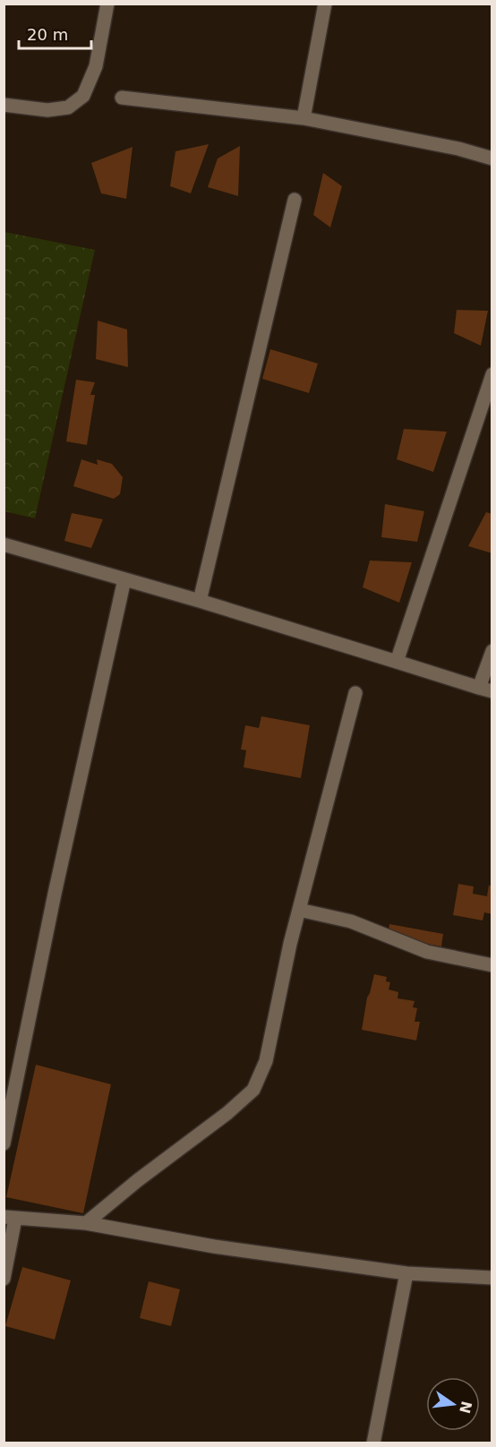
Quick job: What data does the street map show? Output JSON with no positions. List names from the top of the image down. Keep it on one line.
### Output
{"scale_bar":"20 m","north":"right"}
